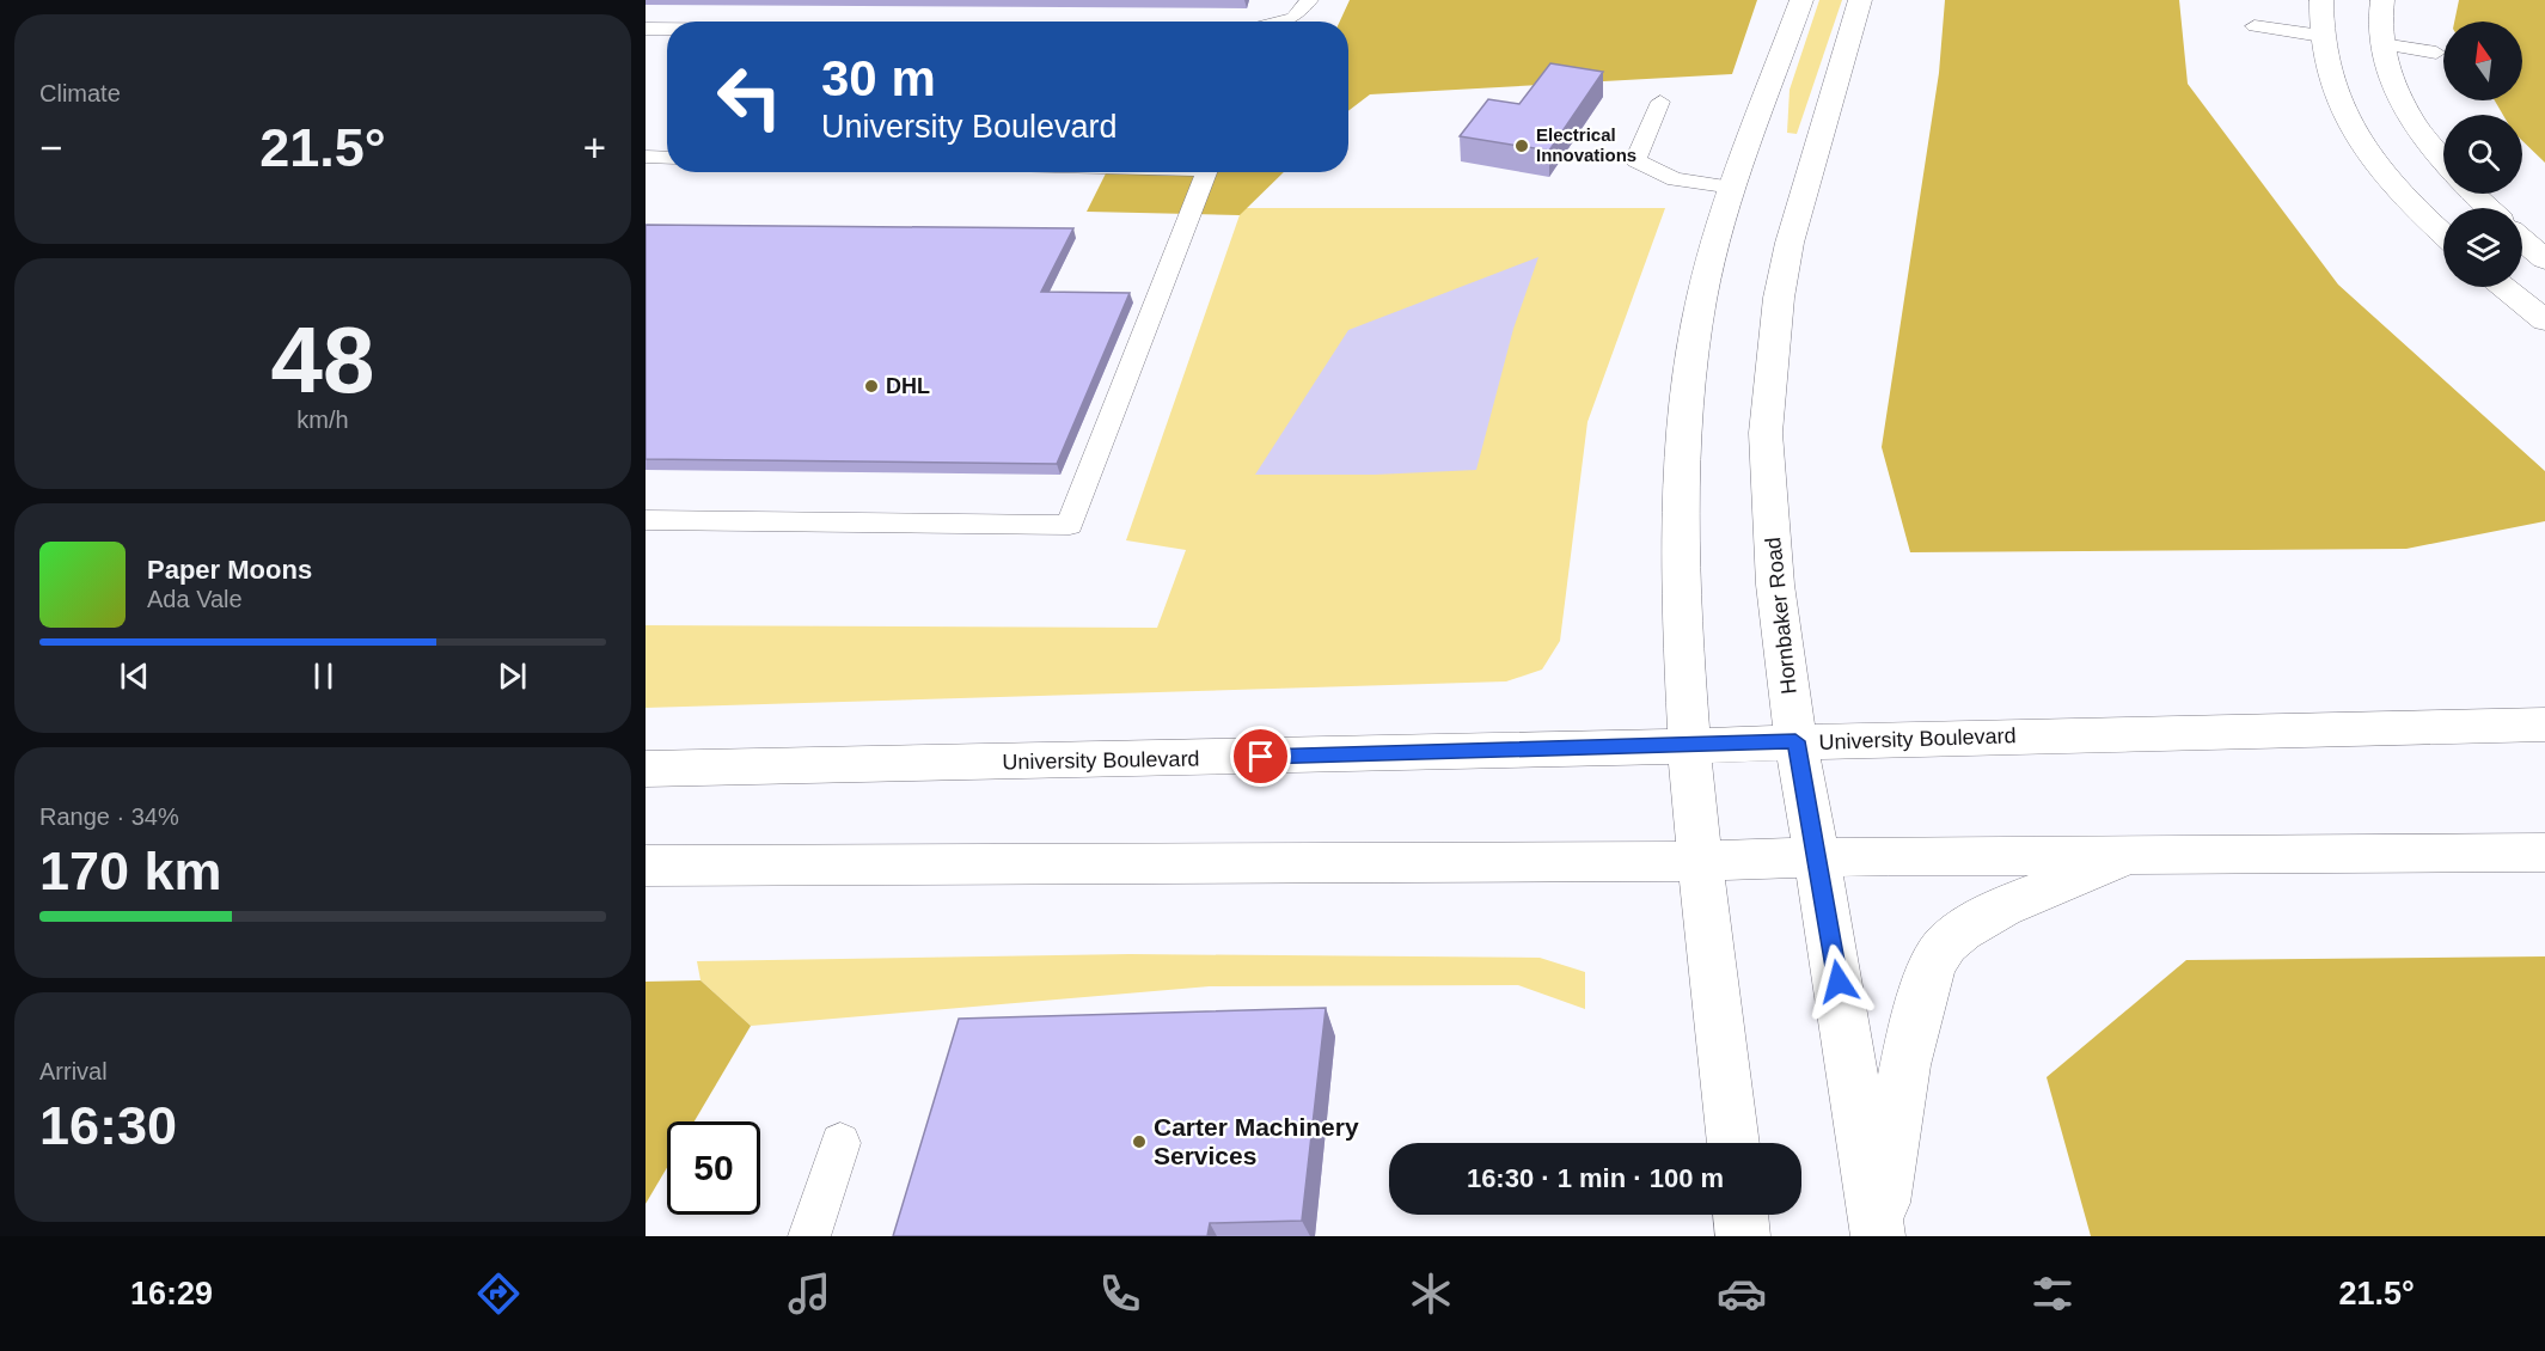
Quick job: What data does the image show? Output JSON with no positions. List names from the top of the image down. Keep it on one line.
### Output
{"streets":{"main road":["Hornbaker Road","University Boulevard"]},"crossings":[["Hornbaker Road","University Boulevard"]],"places":["Electrical Innovations","DHL","Carter Machinery Services"],"north":"top","page":{"tile":["Climate",["48","km/h"],["Range · 34%","170 km"],["Arrival","16:30"]],"turn":["30 m","University Boulevard"],"heat":["−","21.5°","+"],"song":["Paper Moons","Ada Vale"],"limit":"50","trip":"16:30 · 1 min · 100 m","tabs":["16:29","21.5°"]}}
